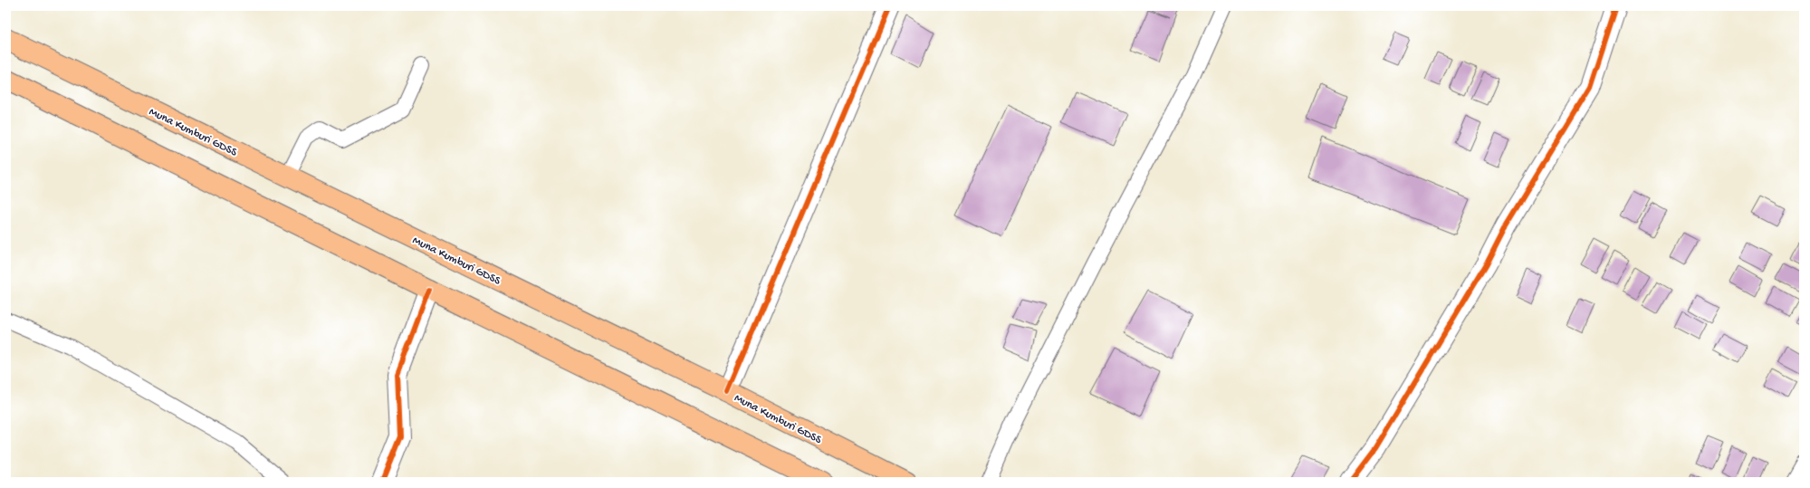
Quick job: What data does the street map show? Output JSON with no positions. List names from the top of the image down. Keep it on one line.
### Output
{"streets":{"highway":["Muna Kumburi GDSS"]}}
